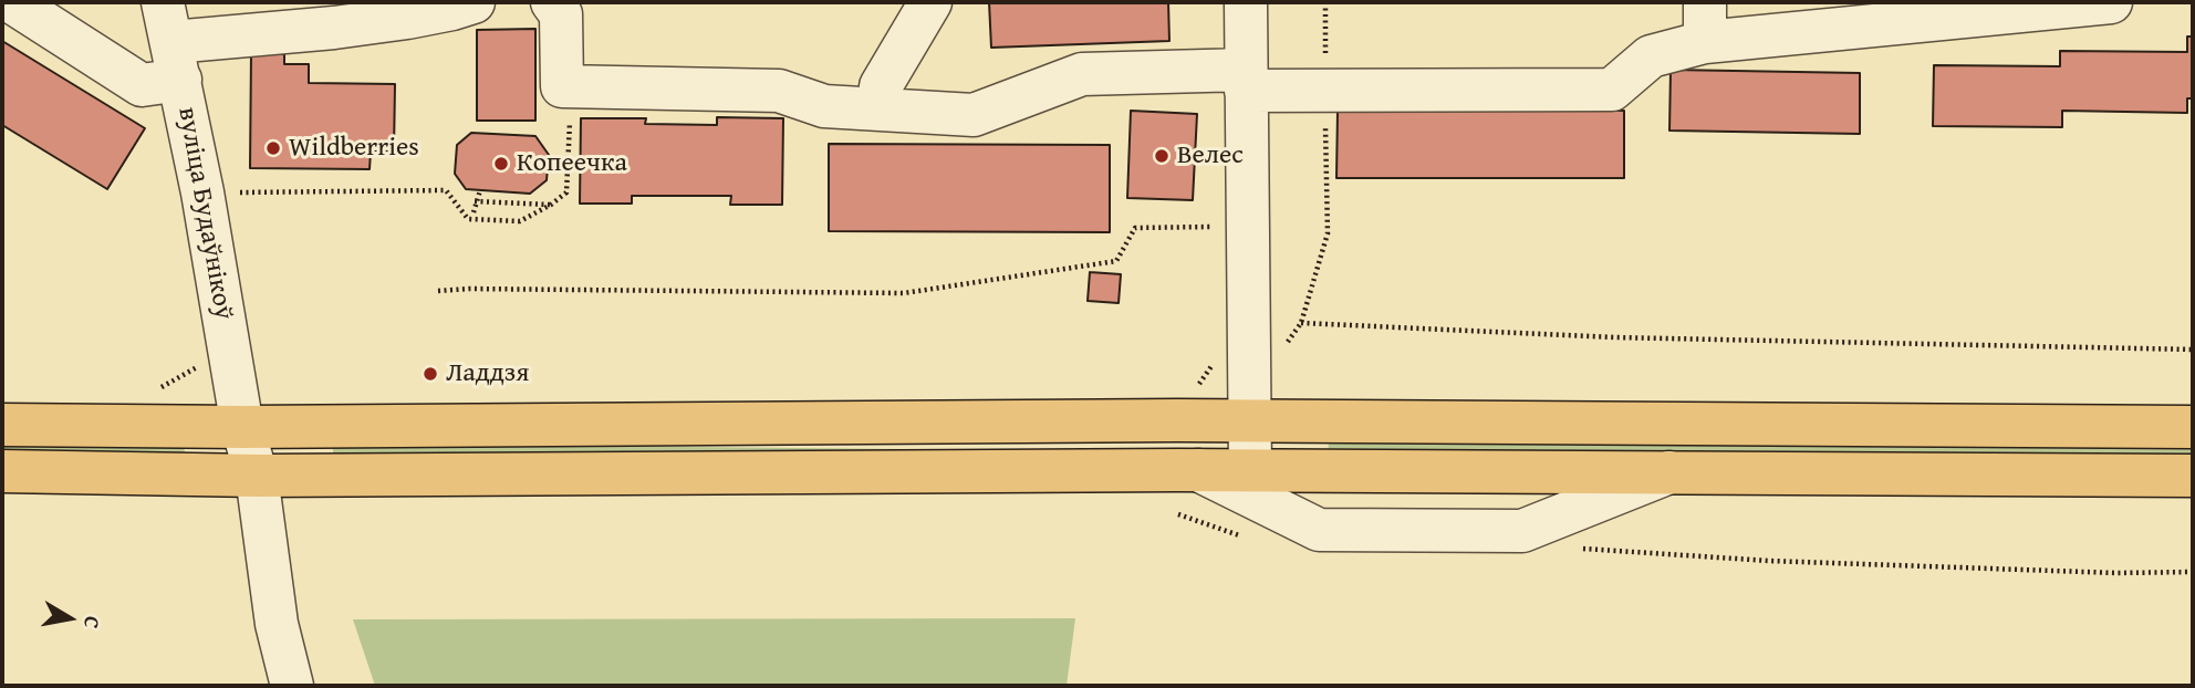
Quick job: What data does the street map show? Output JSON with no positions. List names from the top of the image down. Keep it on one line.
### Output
{"streets":{"street":["вуліца Будаўнікоў"]},"places":["Wildberries","Велес","Копеечка","Ладдзя"],"north":"right"}
